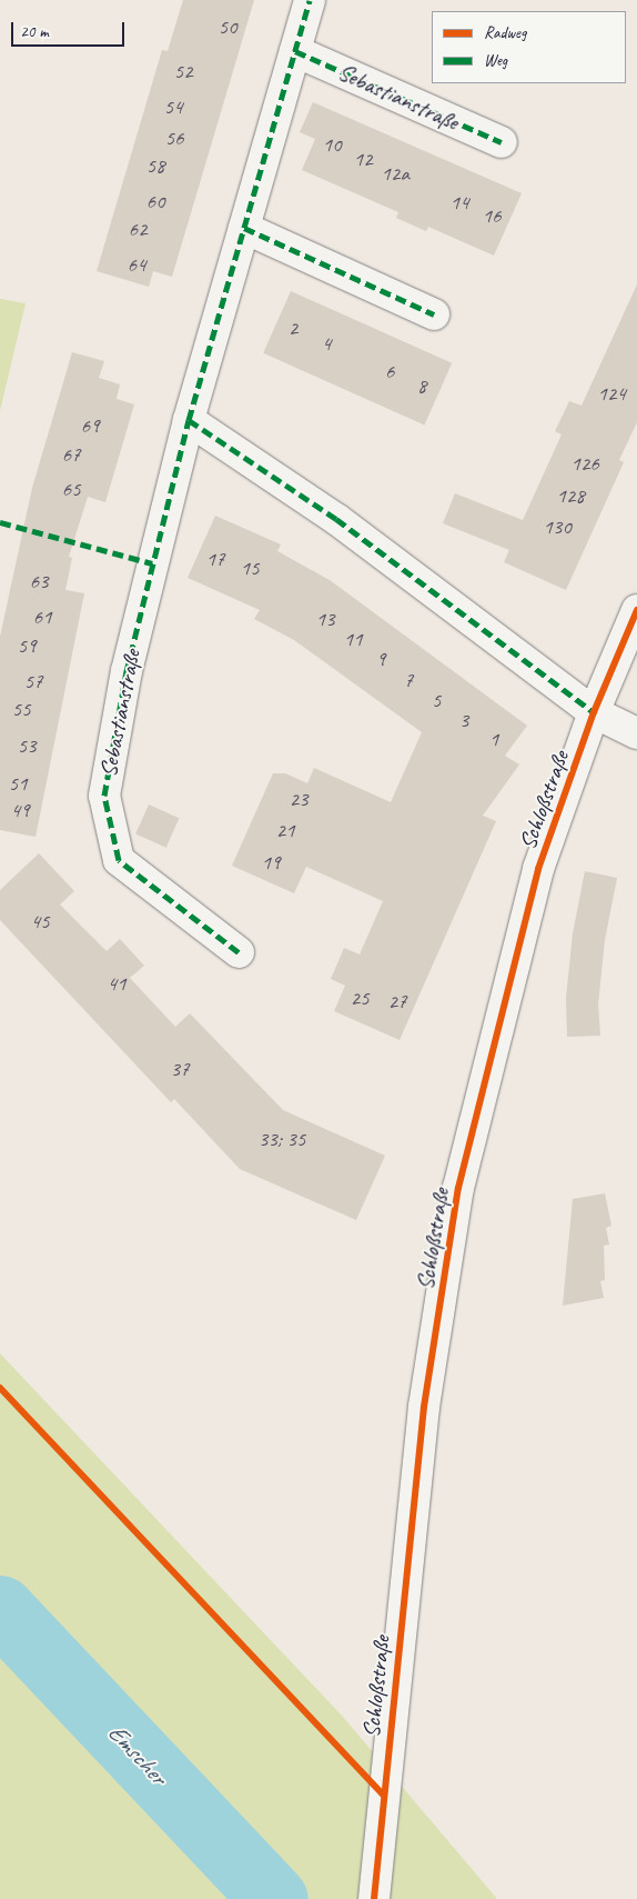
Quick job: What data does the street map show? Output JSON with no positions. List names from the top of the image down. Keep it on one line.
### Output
{"streets":{"street":["Sebastianstraße","Schloßstraße"]},"water":["Emscher"],"house_numbers":["50","52","54","56","10","12","58","12a","60","14","16","62","64","2","4","6","8","124","69","67","126","65","128","130","17","15","63","61","13","11","59","9","7","57","5","55","3","1","53","51","23","49","21","19","45","41","25","27","37","33; 35"],"legend":["Radweg","Weg"],"scale_bar":"20 m"}
